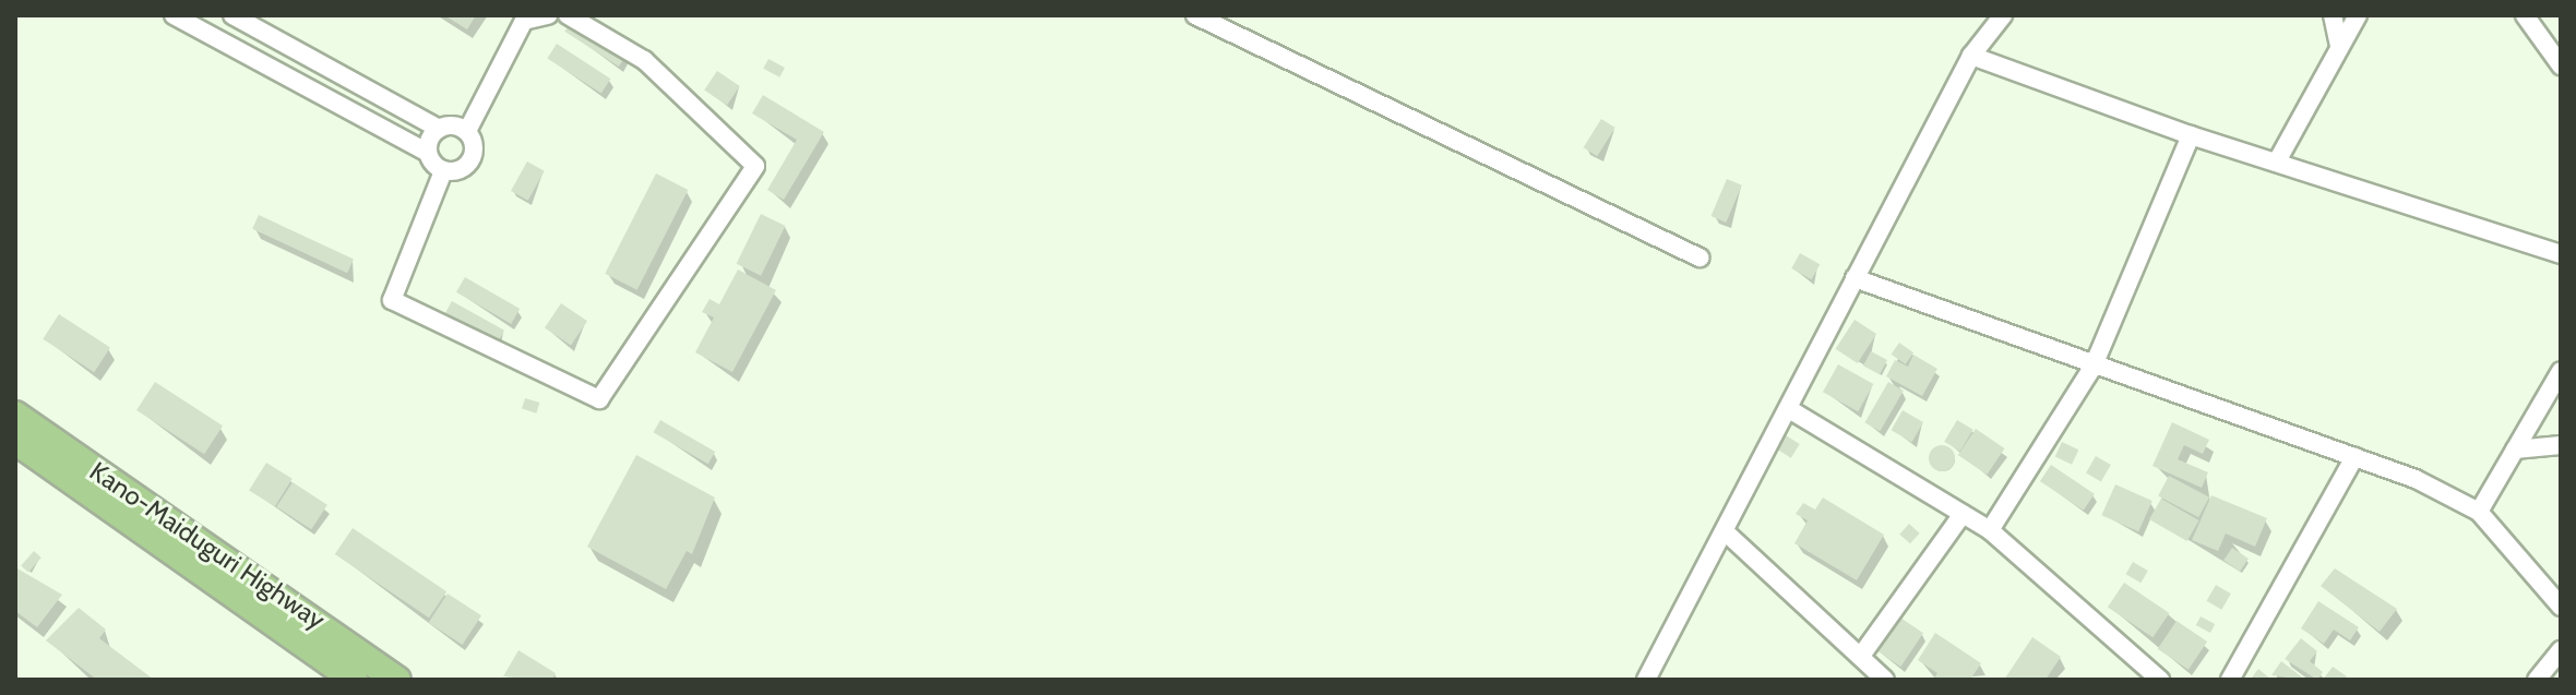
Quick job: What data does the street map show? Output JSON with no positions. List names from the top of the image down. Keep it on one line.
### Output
{"streets":{"highway":["Kano-Maiduguri Highway"]}}
